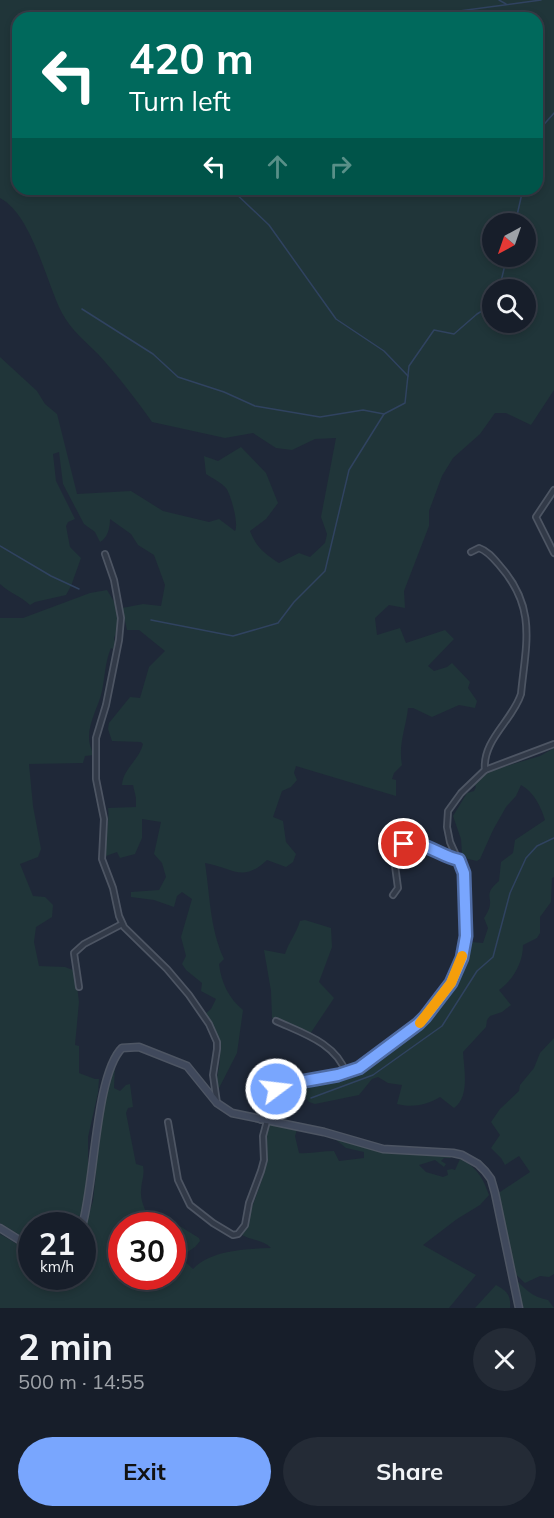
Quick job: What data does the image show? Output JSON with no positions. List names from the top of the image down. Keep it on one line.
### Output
{"north":"bottom left","page":{"turn":["420 m","Turn left"],"speed":"21 km/h","limit":"30","heading":["2 min","500 m · 14:55"],"buttons":["Exit","Share"]}}
